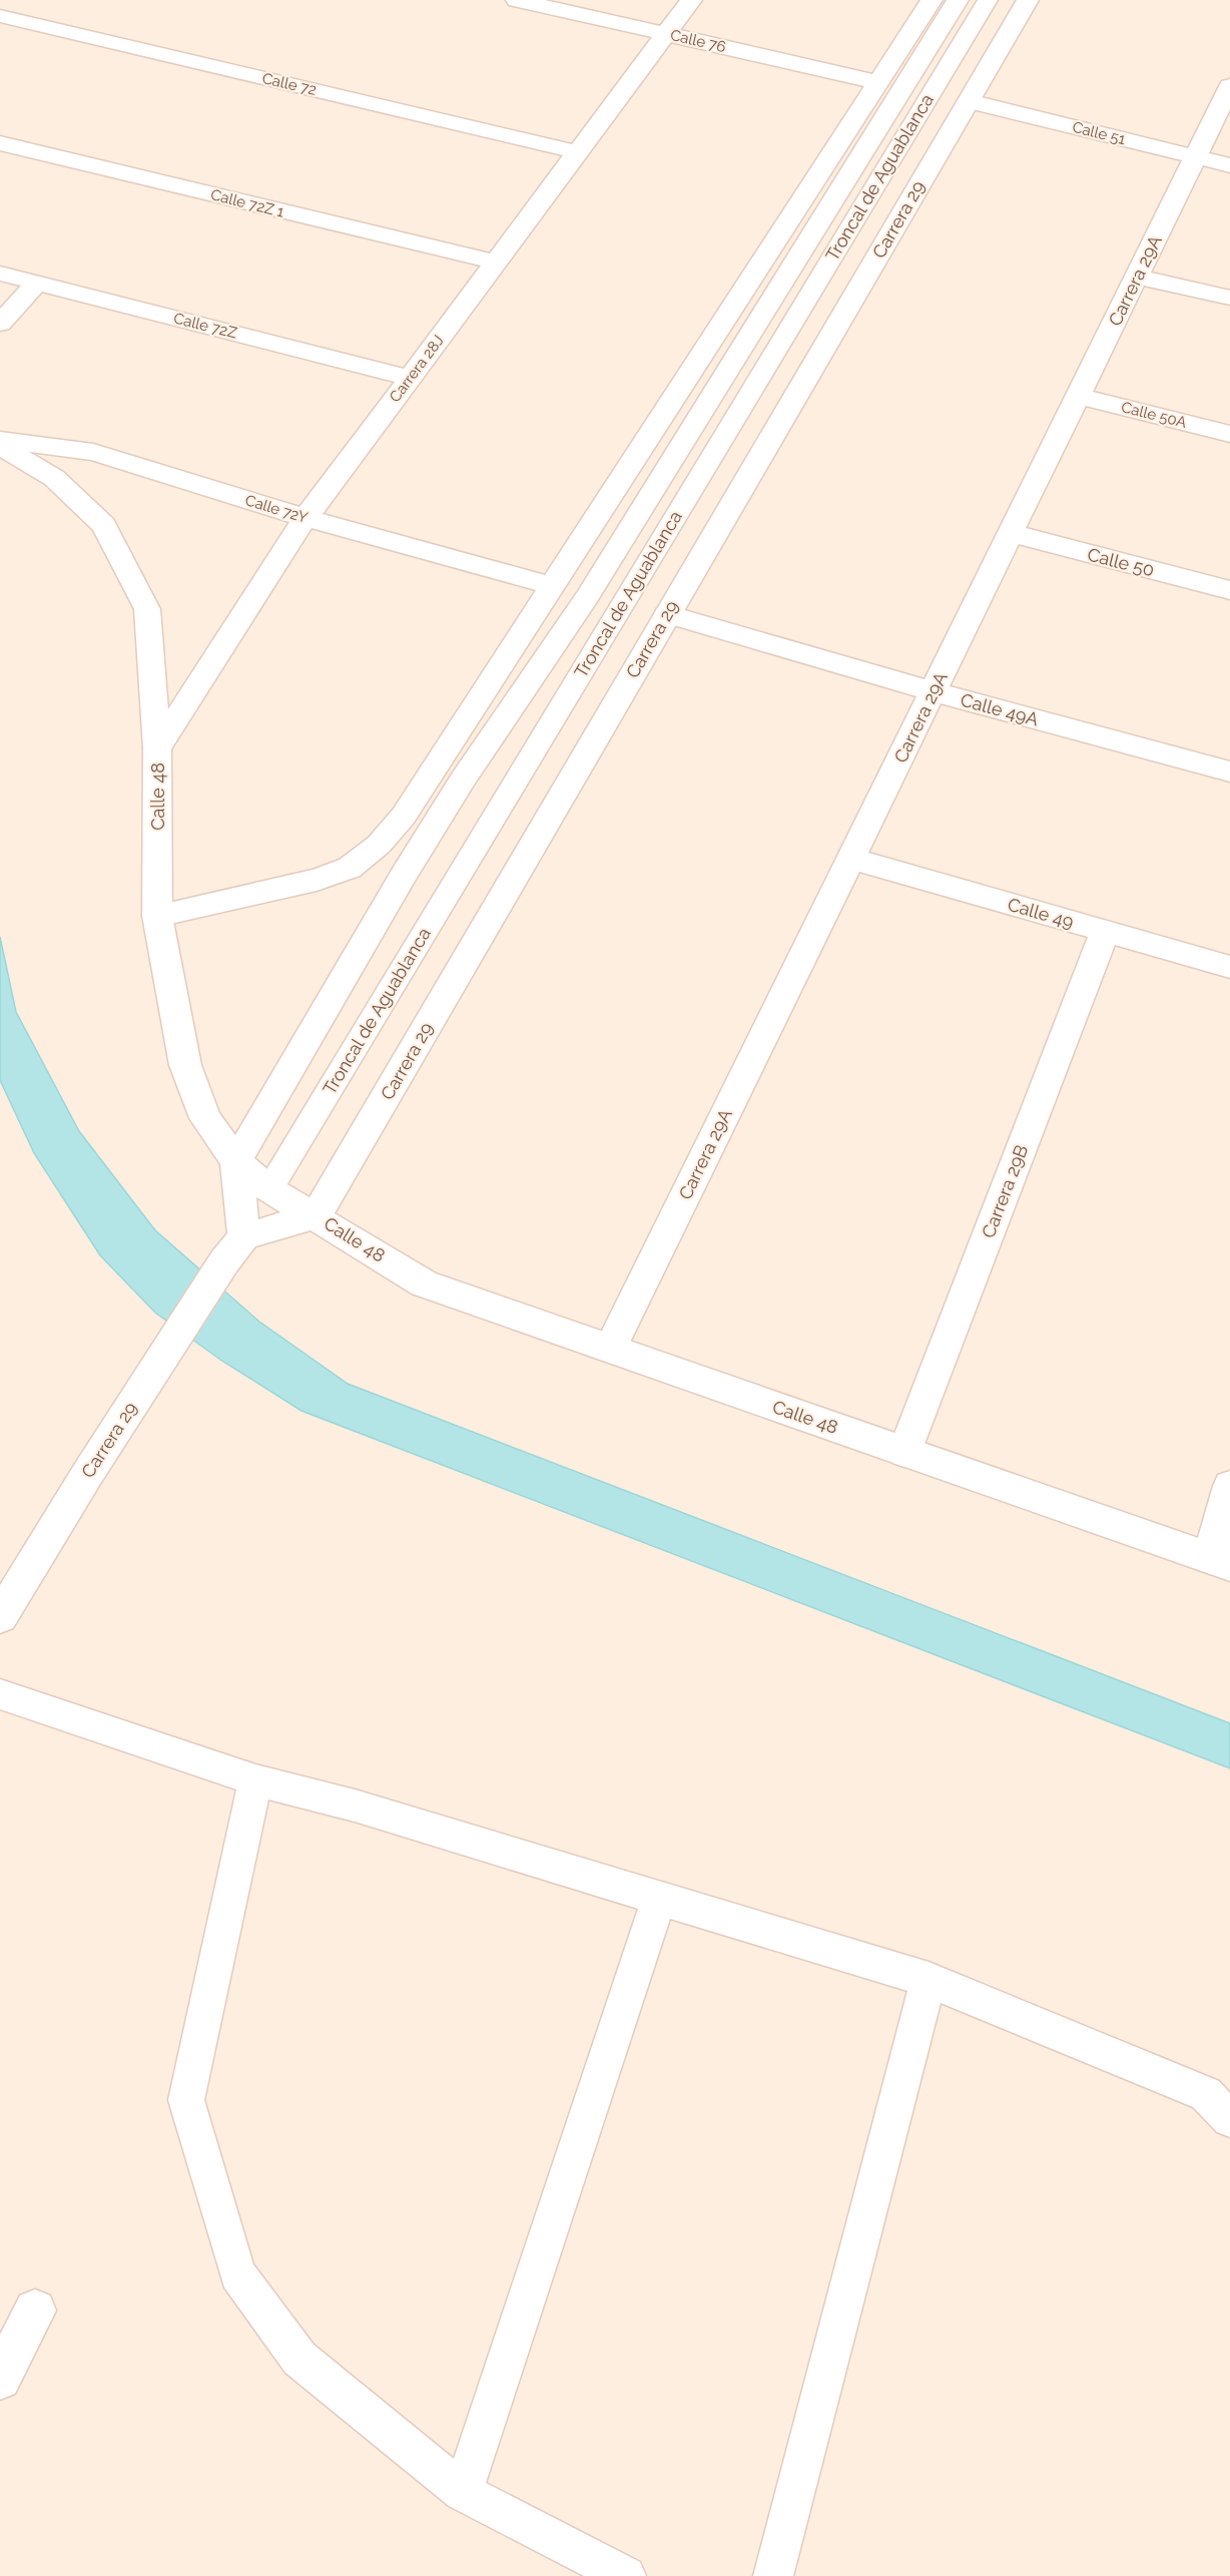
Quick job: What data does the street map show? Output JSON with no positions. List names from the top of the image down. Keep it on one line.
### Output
{"streets":{"street":["Calle 76","Calle 72","Calle 51","Calle 72Z 1","Carrera 29","Carrera 29A","Calle 72Z","Carrera 28J","Calle 50A","Calle 72Y","Calle 50","Calle 49A","Calle 48","Calle 49","Carrera 29B"],"lane":["Troncal de Aguablanca"]},"crossings":[["Calle 76","Carrera 28J"],["Calle 72","Carrera 28J"],["Calle 51","Carrera 29"],["Calle 51","Carrera 29A"],["Troncal de Aguablanca","Calle 48"],["Calle 72Z 1","Carrera 28J"],["Carrera 29","Calle 49A"],["Carrera 29","Calle 48"],["Carrera 29A","Calle 50A"],["Carrera 29A","Calle 50"],["Carrera 29A","Calle 49A"],["Carrera 29A","Calle 48"],["Carrera 29A","Calle 49"],["Calle 72Z","Carrera 28J"],["Carrera 28J","Calle 72Y"],["Carrera 28J","Calle 48"],["Calle 48","Carrera 29B"],["Calle 49","Carrera 29B"]]}
